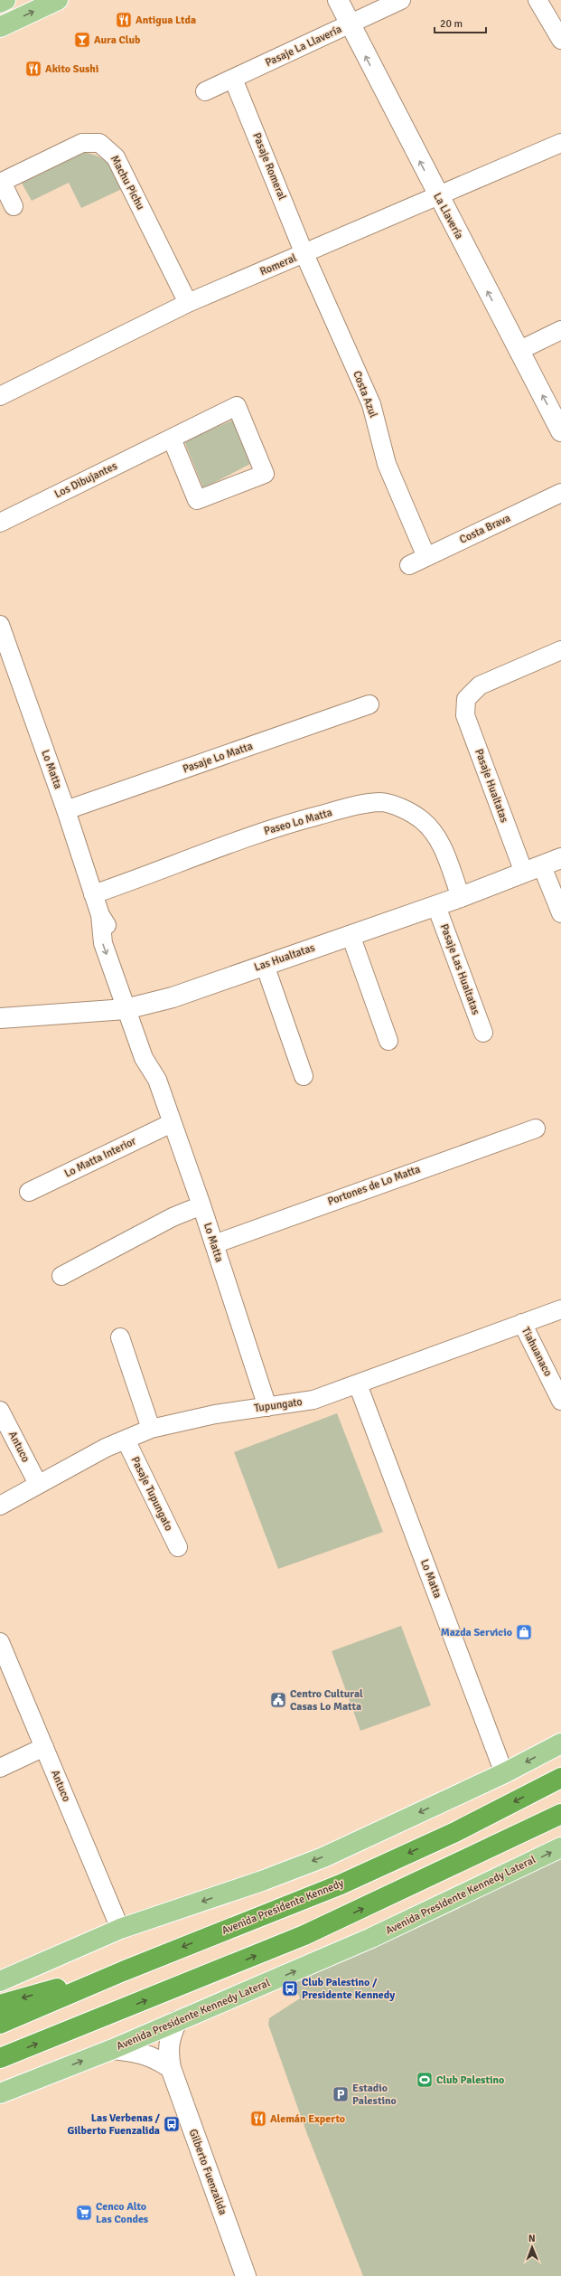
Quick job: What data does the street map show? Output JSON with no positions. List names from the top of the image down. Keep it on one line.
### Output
{"streets":{"highway":["Avenida Presidente Kennedy"],"main road":["Avenida Presidente Kennedy Lateral"],"street":["Pasaje La Llavería","Pasaje Romeral","Machu Pichu","La Llavería","Romeral","Costa Azul","Los Dibujantes","Costa Brava","Pasaje Lo Matta","Lo Matta","Pasaje Hualtatas","Paseo Lo Matta","Las Hualtatas","Pasaje Las Hualtatas","Lo Matta Interior","Portones de Lo Matta","Tiahuanaco","Tupungato","Antuco","Pasaje Tupungato","Gilberto Fuenzalida"]},"crossings":[["Pasaje La Llavería","Pasaje Romeral"],["Pasaje La Llavería","La Llavería"],["Pasaje Romeral","Romeral"],["Pasaje Romeral","Costa Azul"],["Machu Pichu","Romeral"],["La Llavería","Romeral"],["Romeral","Costa Azul"],["Costa Azul","Costa Brava"],["Pasaje Lo Matta","Lo Matta"],["Lo Matta","Paseo Lo Matta"],["Lo Matta","Las Hualtatas"],["Lo Matta","Lo Matta Interior"],["Lo Matta","Portones de Lo Matta"],["Lo Matta","Tupungato"],["Pasaje Hualtatas","Las Hualtatas"],["Paseo Lo Matta","Las Hualtatas"],["Las Hualtatas","Pasaje Las Hualtatas"],["Tiahuanaco","Tupungato"],["Tupungato","Antuco"],["Tupungato","Pasaje Tupungato"],["Avenida Presidente Kennedy Lateral","Gilberto Fuenzalida"]],"one_way":["La Llavería"],"places":{"restaurant":["Antigua Ltda","Akito Sushi","Alemán Experto"],"bar":["Aura Club"],"shop":["Mazda Servicio"],"public building":["Centro Cultural Casas Lo Matta"],"bus stop":["Club Palestino / Presidente Kennedy","Las Verbenas / Gilberto Fuenzalida"],"sports":["Club Palestino"],"parking":["Estadio Palestino"],"supermarket":["Cenco Alto Las Condes"]},"scale_bar":"20 m","north":"top"}
